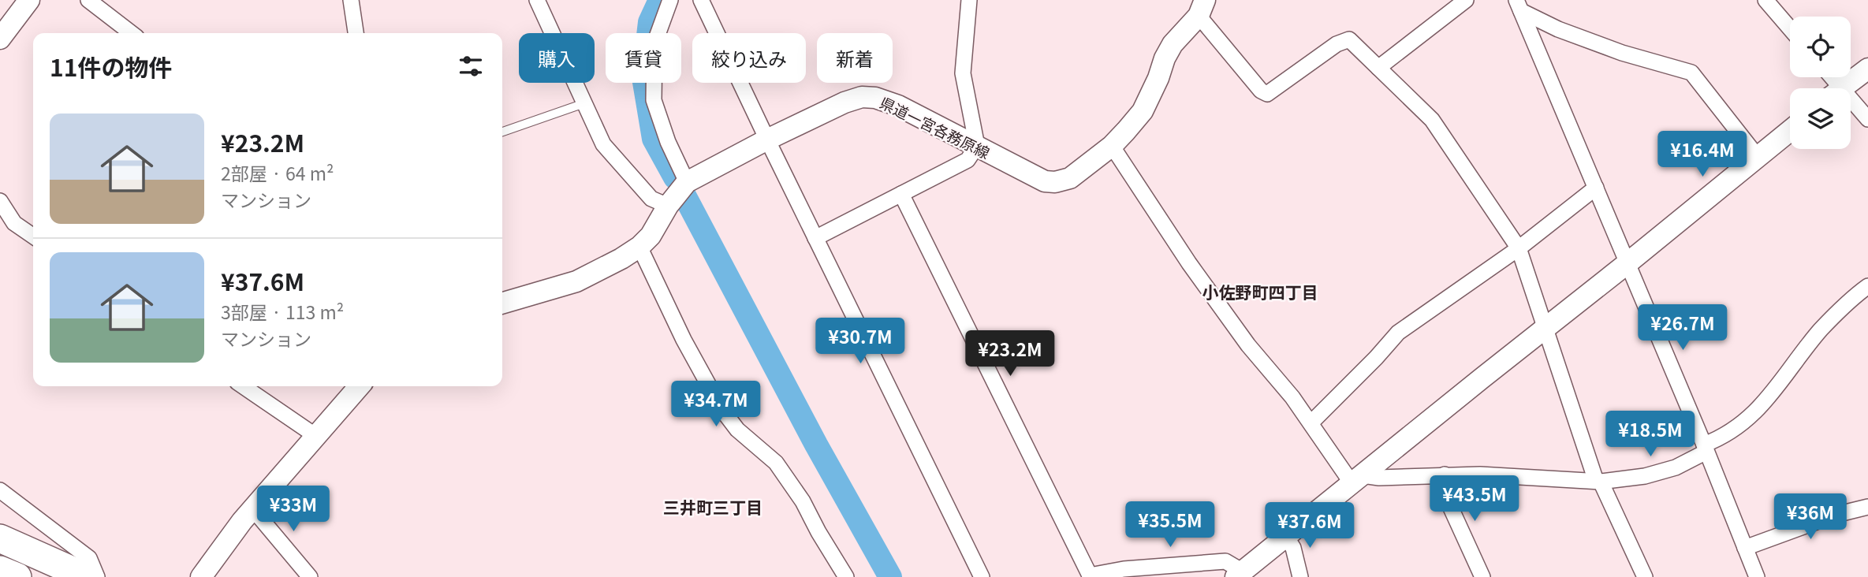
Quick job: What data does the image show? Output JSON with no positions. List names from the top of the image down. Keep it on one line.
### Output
{"streets":{"main road":["県道一宮各務原線"]},"districts":["小佐野町四丁目","三井町三丁目"],"page":{"chip":["購入","賃貸","絞り込み","新着"],"heading":"11件の物件","list":[{"name":"¥23.2M","note":"2部屋 · 64 m² · マンション"},{"name":"¥37.6M","note":"3部屋 · 113 m² · マンション"}],"price":["¥16.4M","¥26.7M","¥30.7M","¥23.2M","¥34.7M","¥18.5M","¥43.5M","¥33M","¥36M","¥35.5M","¥37.6M"]}}
